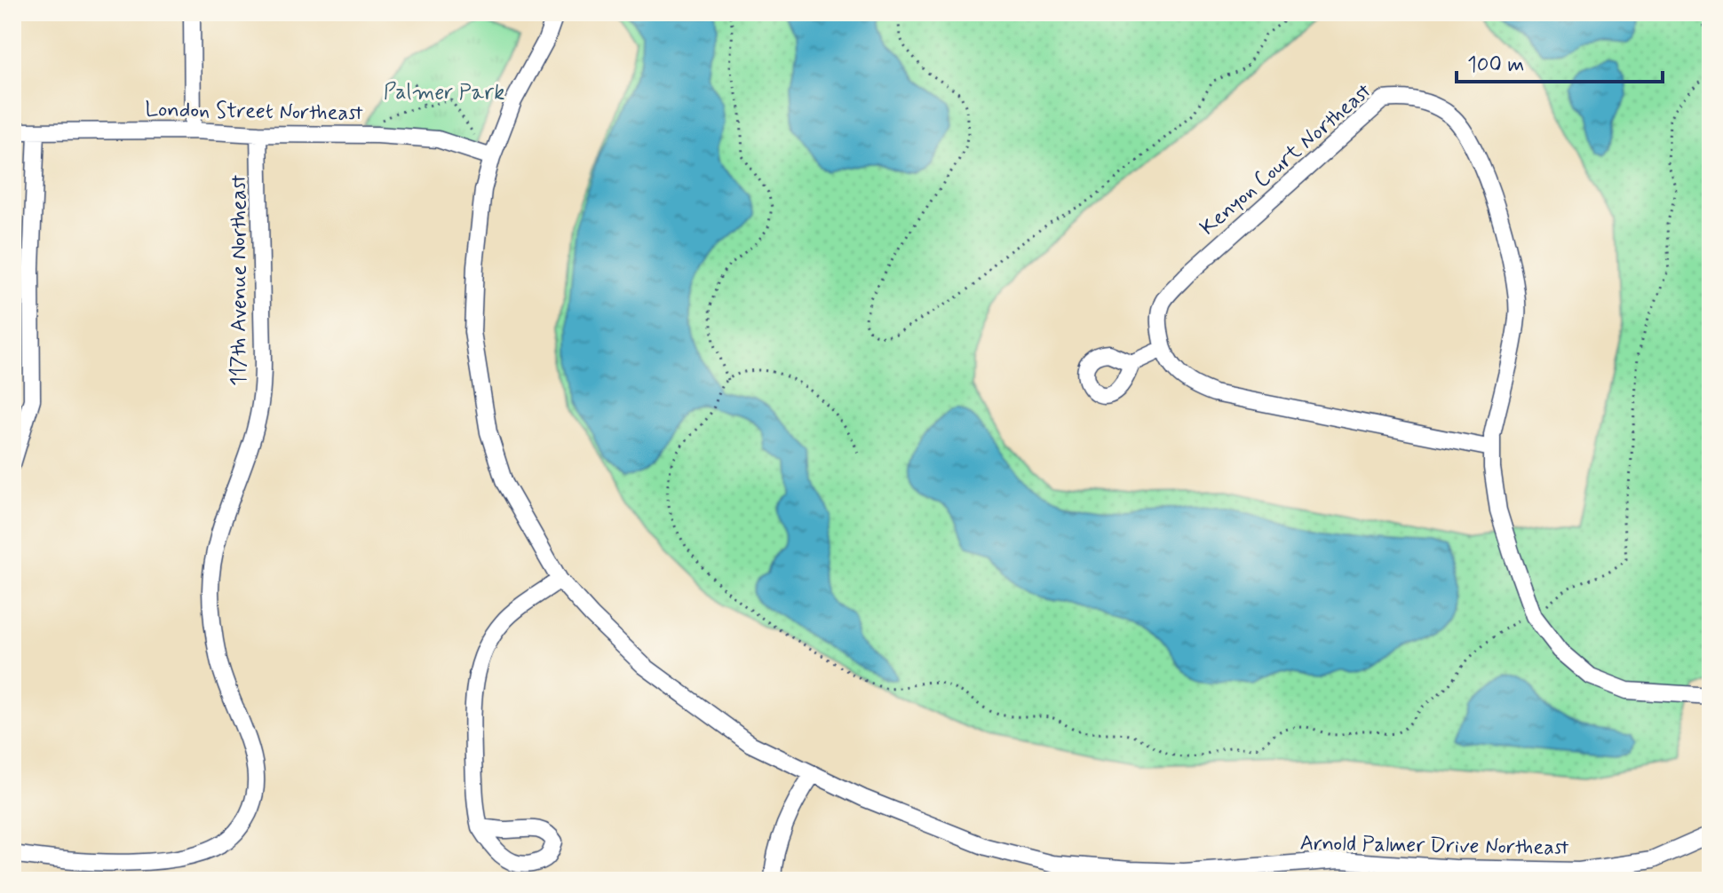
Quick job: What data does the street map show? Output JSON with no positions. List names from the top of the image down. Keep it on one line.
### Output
{"streets":{"street":["London Street Northeast","Kenyon Court Northeast","117th Avenue Northeast","Arnold Palmer Drive Northeast"]},"crossings":[["London Street Northeast","117th Avenue Northeast"],["London Street Northeast","Arnold Palmer Drive Northeast"]],"parks":["Palmer Park"],"scale_bar":"100 m"}
